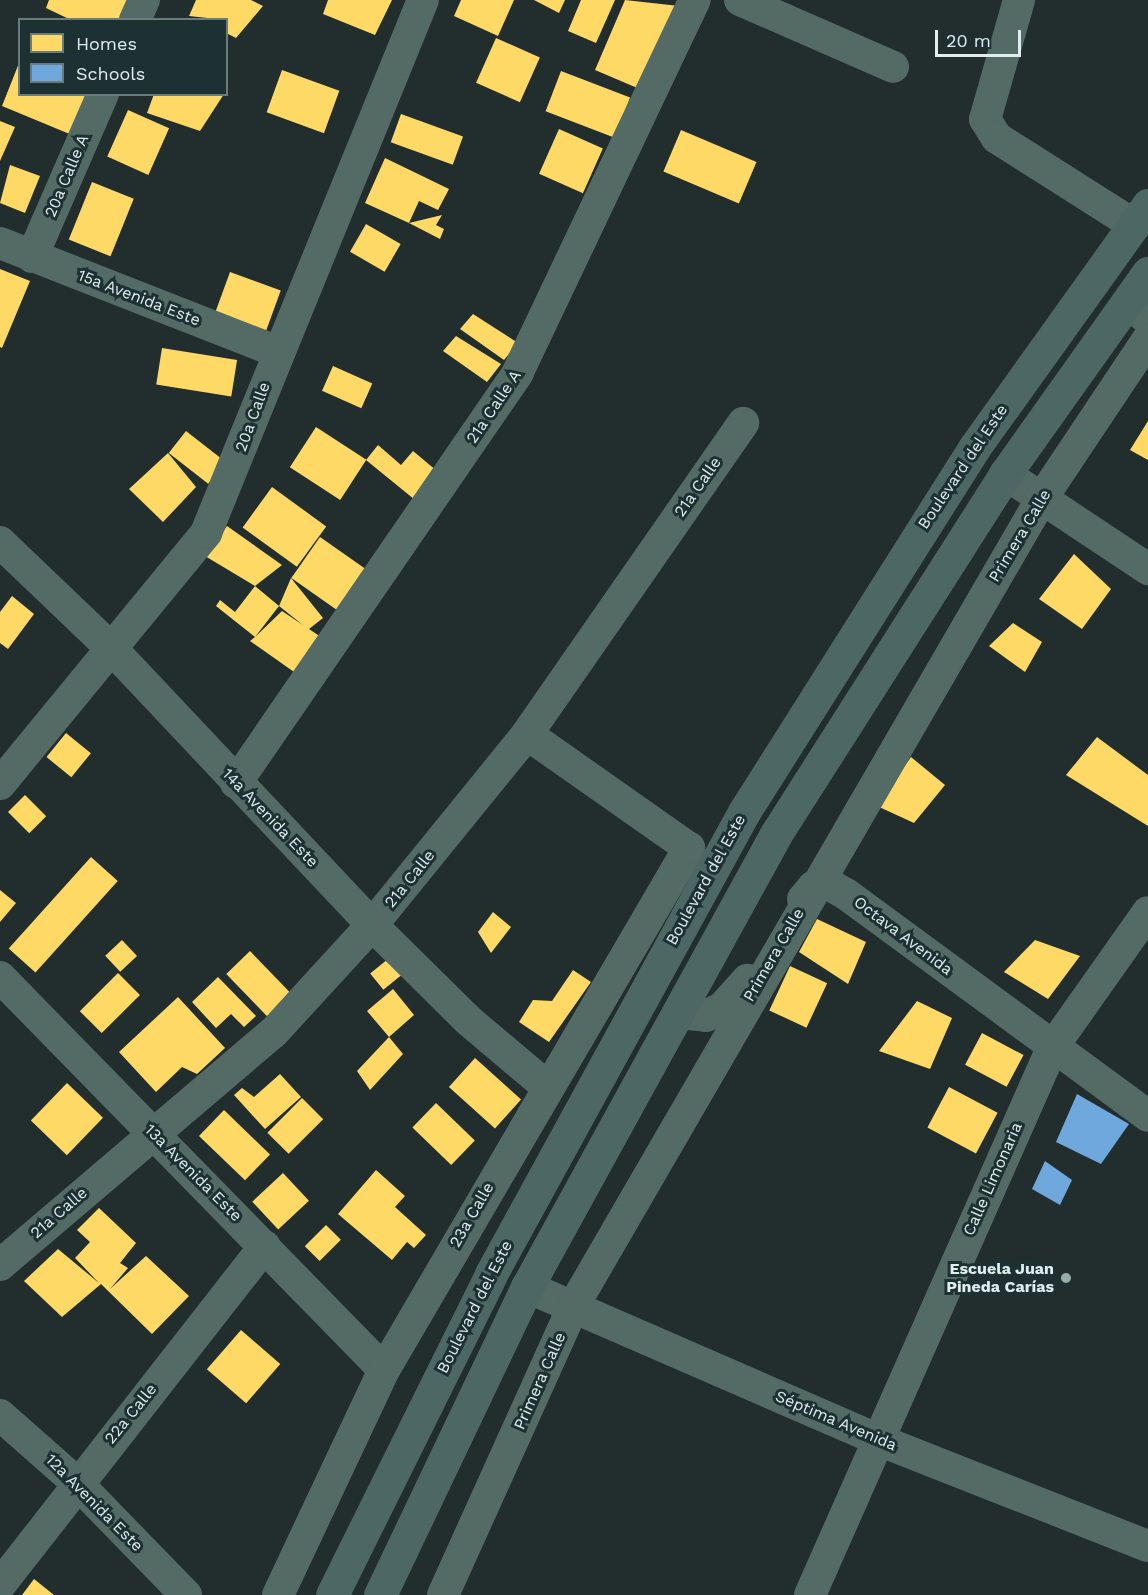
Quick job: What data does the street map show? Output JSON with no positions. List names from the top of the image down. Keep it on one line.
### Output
{"streets":{"main road":["Boulevard del Este"],"street":["20a Calle A","15a Avenida Este","21a Calle A","20a Calle","21a Calle","Primera Calle","14a Avenida Este","Octava Avenida","13a Avenida Este","Calle Limonaria","23a Calle","22a Calle","Séptima Avenida","12a Avenida Este"]},"crossings":[["20a Calle A","15a Avenida Este"],["15a Avenida Este","20a Calle"],["21a Calle A","14a Avenida Este"],["20a Calle","14a Avenida Este"],["21a Calle","14a Avenida Este"],["21a Calle","13a Avenida Este"],["21a Calle","23a Calle"],["Primera Calle","Octava Avenida"],["Primera Calle","Séptima Avenida"],["14a Avenida Este","23a Calle"],["Octava Avenida","Calle Limonaria"],["13a Avenida Este","23a Calle"],["13a Avenida Este","22a Calle"],["Calle Limonaria","Séptima Avenida"],["22a Calle","12a Avenida Este"]],"places":["Escuela Juan Pineda Carías"],"legend":["Homes","Schools"],"scale_bar":"20 m"}
